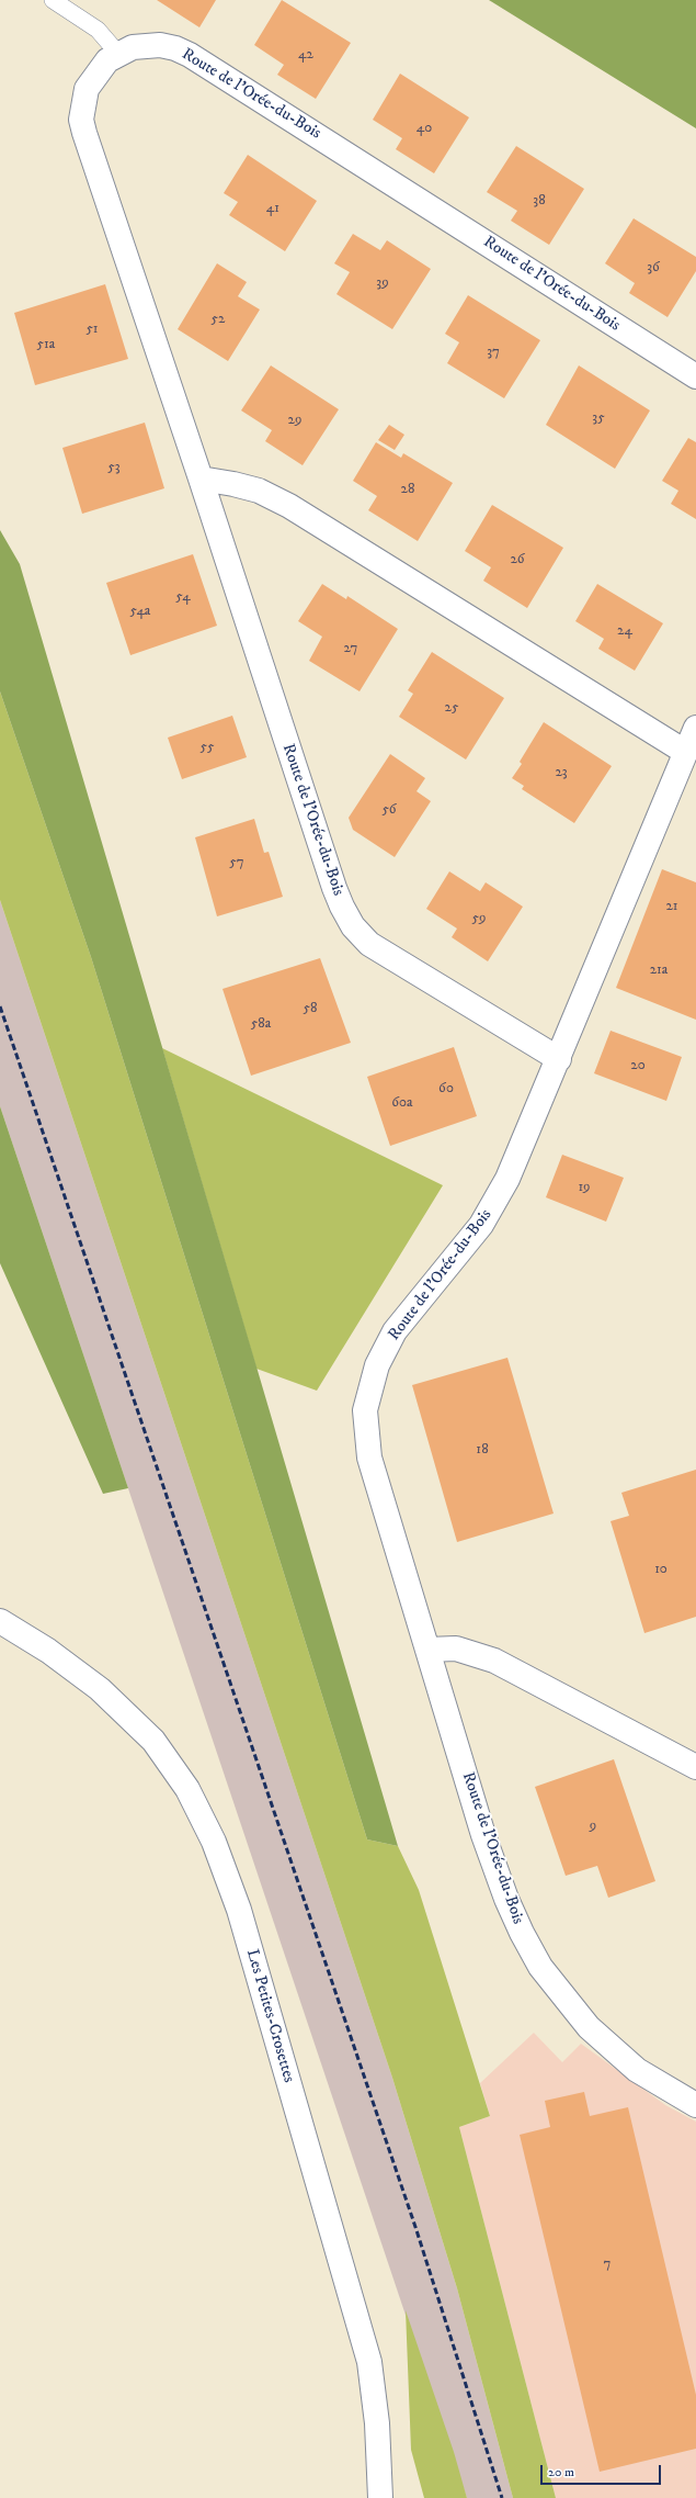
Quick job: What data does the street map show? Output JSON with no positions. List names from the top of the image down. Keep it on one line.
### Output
{"streets":{"street":["Route de l'Orée-du-Bois","Les Petites-Crosettes"]},"house_numbers":["42","40","38","41","36","39","52","51","51a","37","35","29","53","28","26","54","54a","24","27","25","55","23","56","57","21","59","21a","58","58a","20","60","60a","19","18","10","9","7"],"scale_bar":"20 m"}
